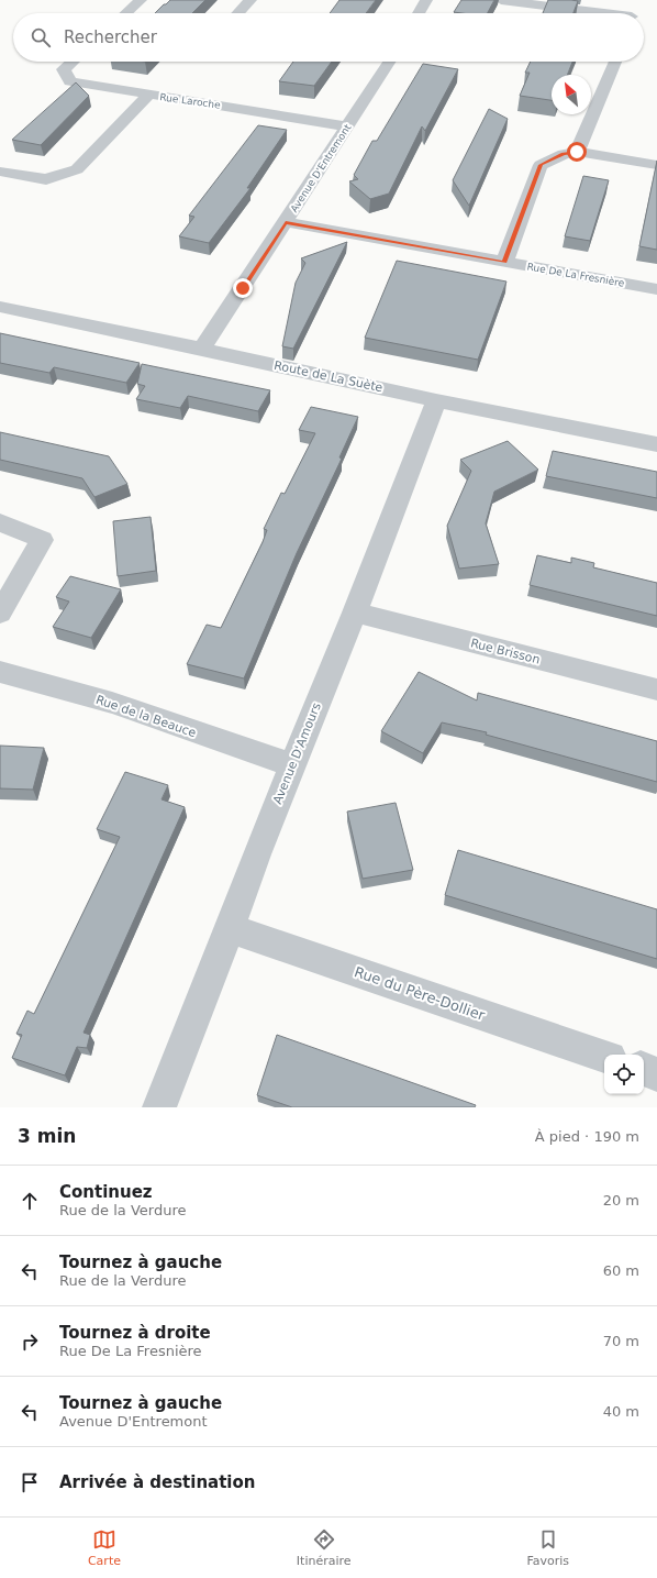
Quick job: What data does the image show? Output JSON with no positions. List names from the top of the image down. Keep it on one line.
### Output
{"streets":{"street":["Rue Laroche","Avenue D'Entremont","Rue De La Fresnière","Route de La Suète","Rue Brisson","Rue de la Beauce","Avenue D'Amours","Rue du Père-Dollier"]},"crossings":[["Rue Laroche","Avenue D'Entremont"],["Avenue D'Entremont","Rue De La Fresnière"],["Avenue D'Entremont","Route de La Suète"],["Route de La Suète","Avenue D'Amours"],["Rue Brisson","Avenue D'Amours"],["Rue de la Beauce","Avenue D'Amours"],["Avenue D'Amours","Rue du Père-Dollier"]],"north":"top left","page":{"search":"Rechercher","heading":["3 min","À pied · 190 m"],"list":[["Continuez","Rue de la Verdure","20 m"],["Tournez à gauche","Rue de la Verdure","60 m"],["Tournez à droite","Rue De La Fresnière","70 m"],["Tournez à gauche","Avenue D'Entremont","40 m"],"Arrivée à destination"],"nav":["Carte","Itinéraire","Favoris"]}}
